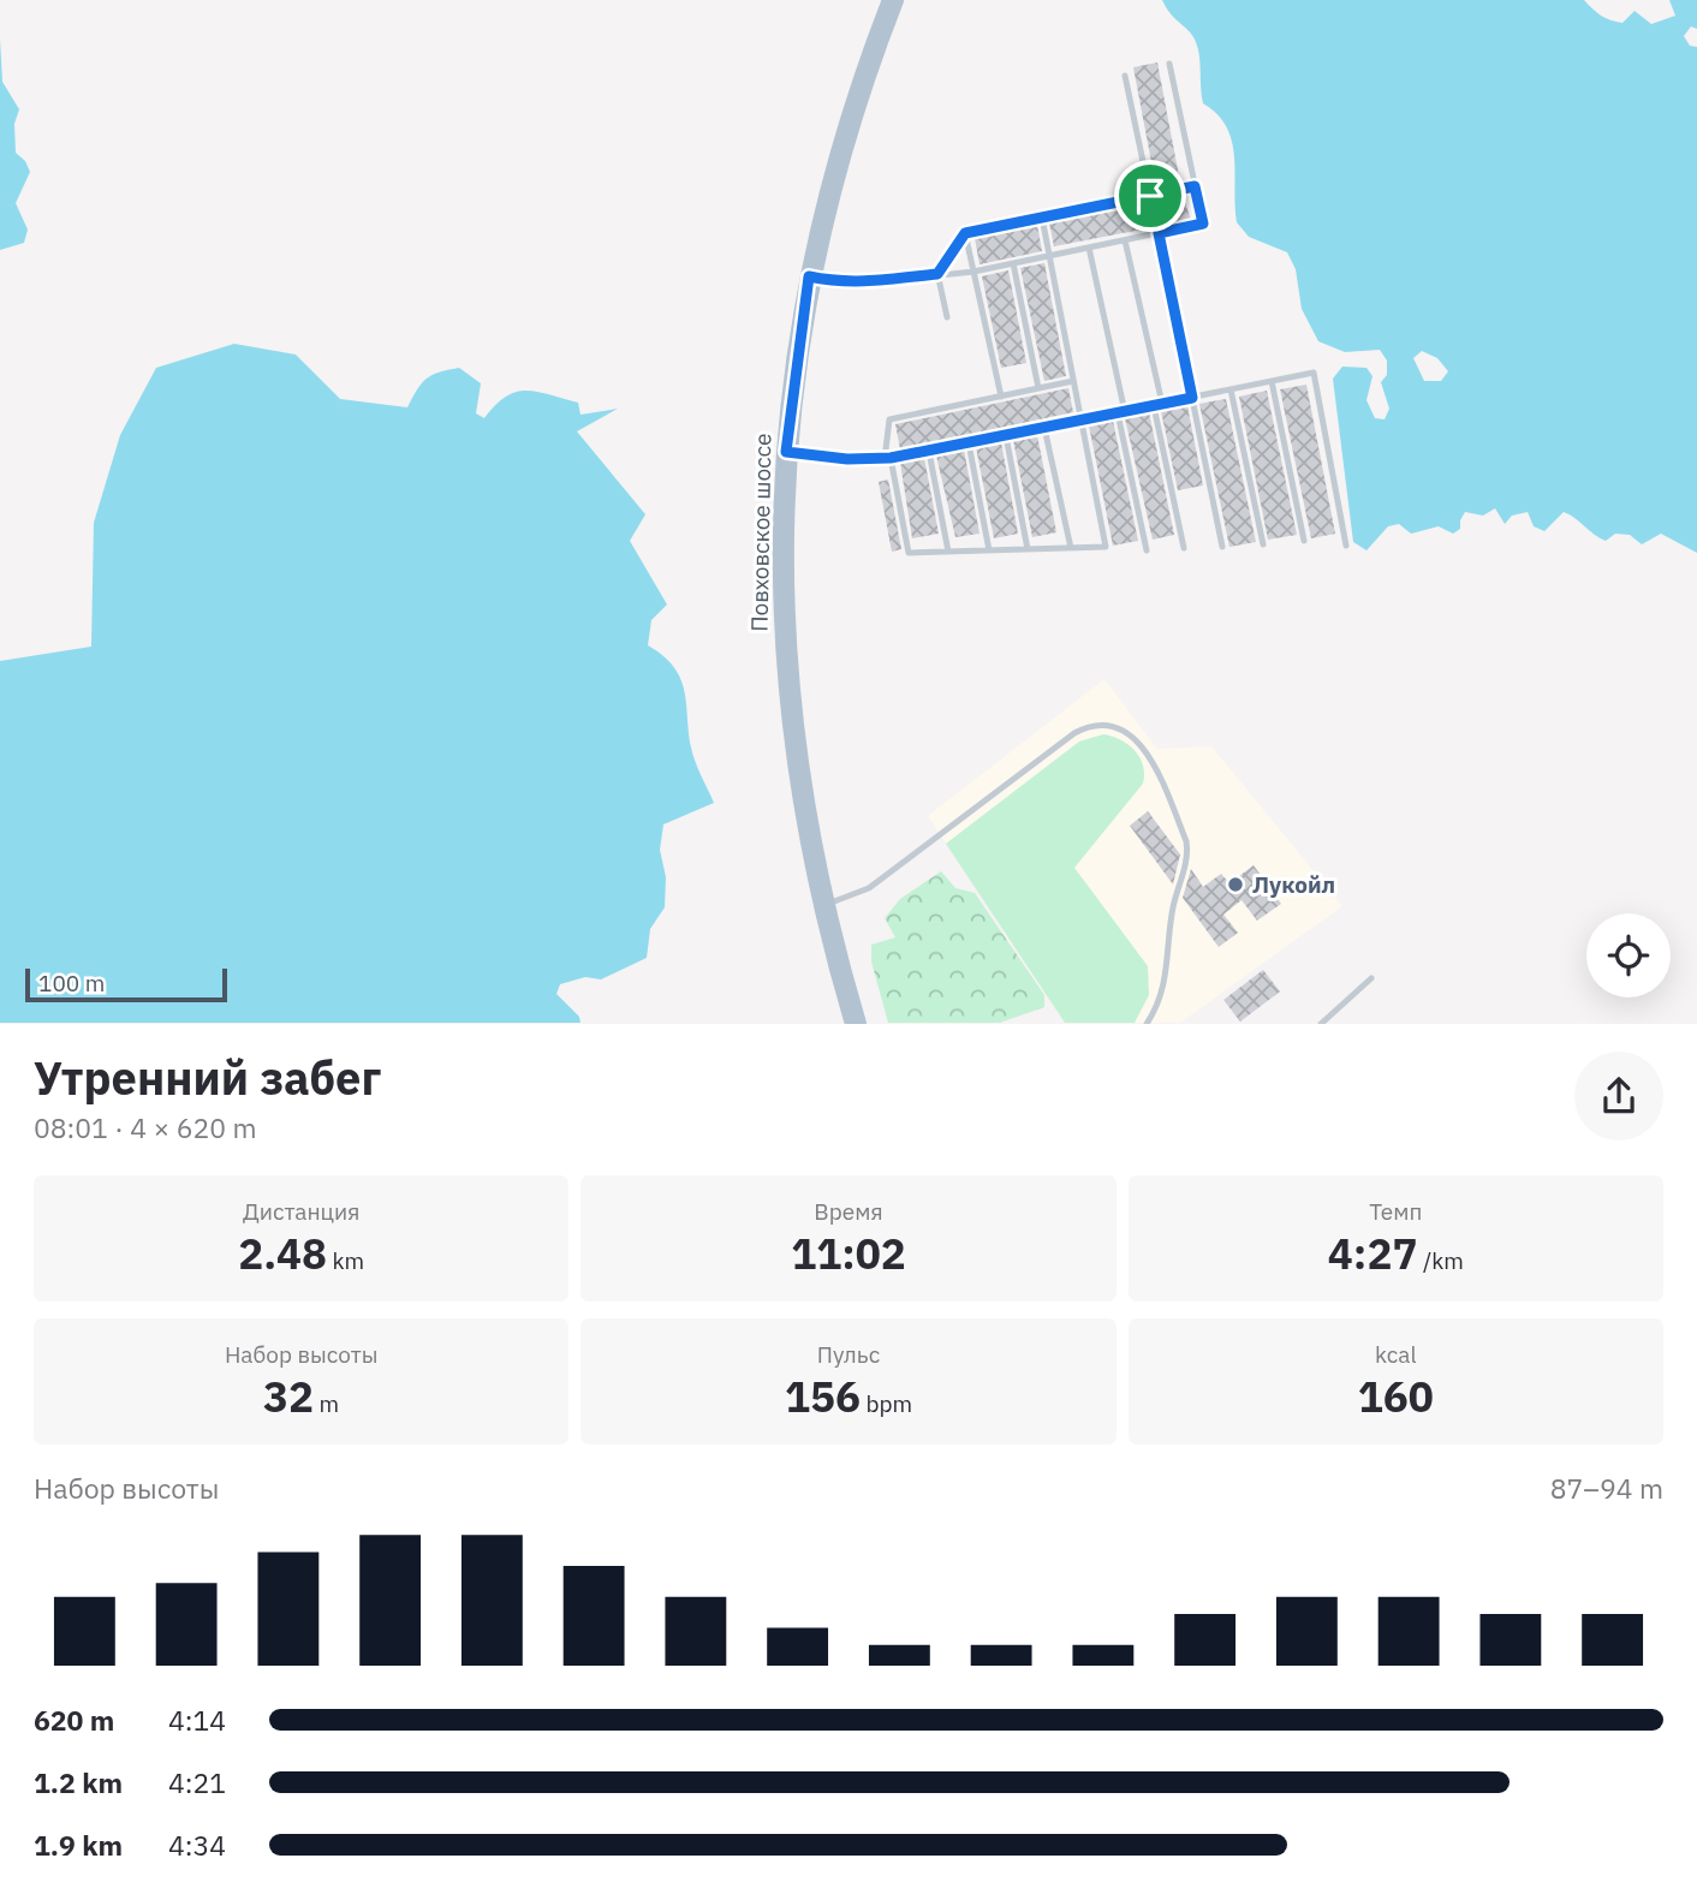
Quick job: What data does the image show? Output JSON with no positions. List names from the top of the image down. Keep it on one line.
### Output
{"streets":{"main road":["Повховское шоссе"]},"places":["Лукойл"],"scale_bar":"100 m","page":{"scale":"100 m","heading":["Утренний забег","08:01 · 4 × 620 m"],"stats":[["Дистанция","2.48 km"],["Время","11:02"],["Темп","4:27 /km"],["Набор высоты","32 m"],["Пульс","156 bpm"],["kcal","160"]],"chart":["Набор высоты","87–94 m"],"list":[{"name":"620 m","note":"4:14"},{"name":"1.2 km","note":"4:21"},{"name":"1.9 km","note":"4:34"}]}}
